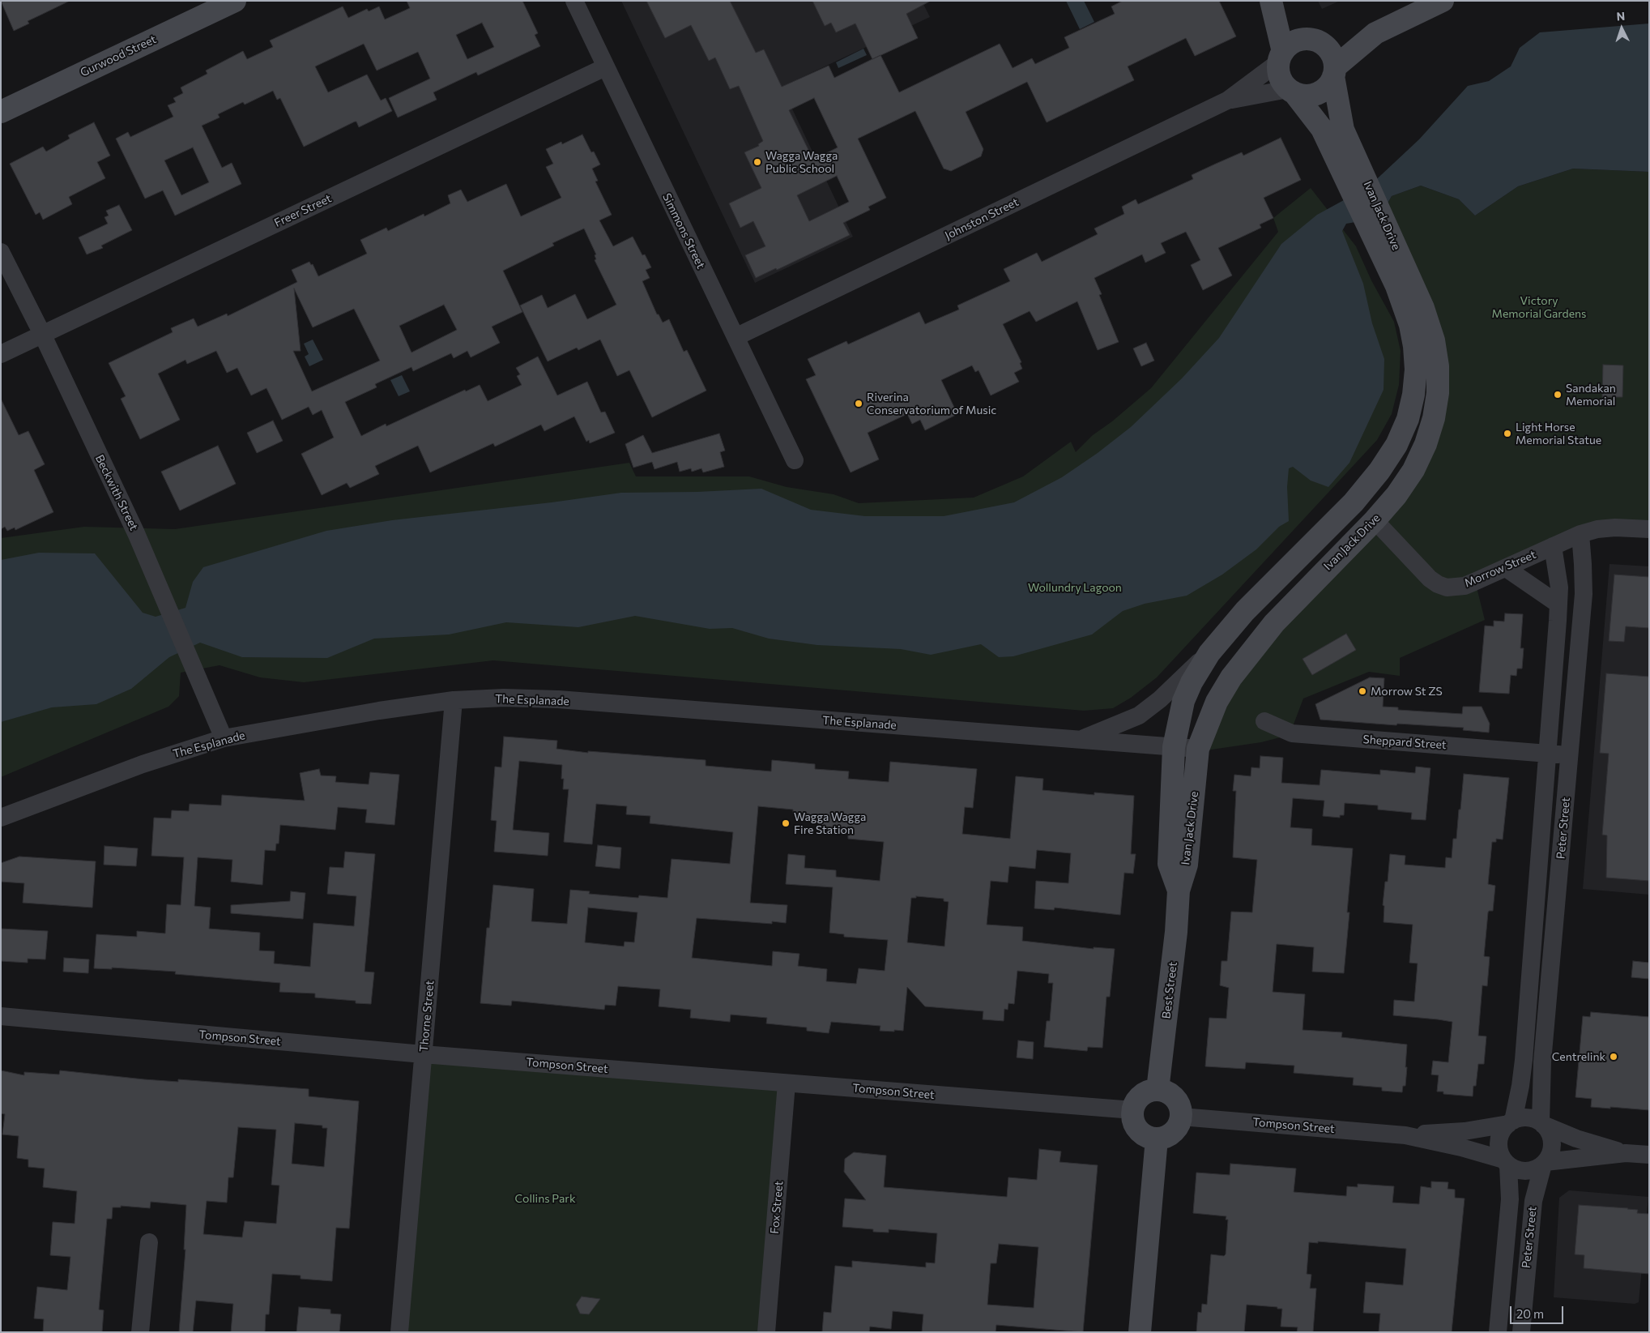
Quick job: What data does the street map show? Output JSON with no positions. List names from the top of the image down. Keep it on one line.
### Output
{"streets":{"street":["Gurwood Street","Freer Street","Ivan Jack Drive","Johnston Street","Simmons Street","Beckwith Street","Morrow Street","The Esplanade","Sheppard Street","Peter Street","Best Street","Thorne Street","Tompson Street","Fox Street"]},"crossings":[["Freer Street","Simmons Street"],["Freer Street","Beckwith Street"],["Ivan Jack Drive","Johnston Street"],["Ivan Jack Drive","Morrow Street"],["Ivan Jack Drive","The Esplanade"],["Ivan Jack Drive","Best Street"],["Johnston Street","Simmons Street"],["Beckwith Street","The Esplanade"],["Morrow Street","Peter Street"],["The Esplanade","Thorne Street"],["Sheppard Street","Peter Street"],["Peter Street","Tompson Street"],["Best Street","Tompson Street"],["Thorne Street","Tompson Street"],["Tompson Street","Fox Street"]],"parks":["Victory Memorial Gardens","Wollundry Lagoon","Collins Park"],"places":["Wagga Wagga Public School","Sandakan Memorial","Riverina Conservatorium of Music","Light Horse Memorial Statue","Morrow St ZS","Wagga Wagga Fire Station","Centrelink"],"scale_bar":"20 m","north":"top"}
